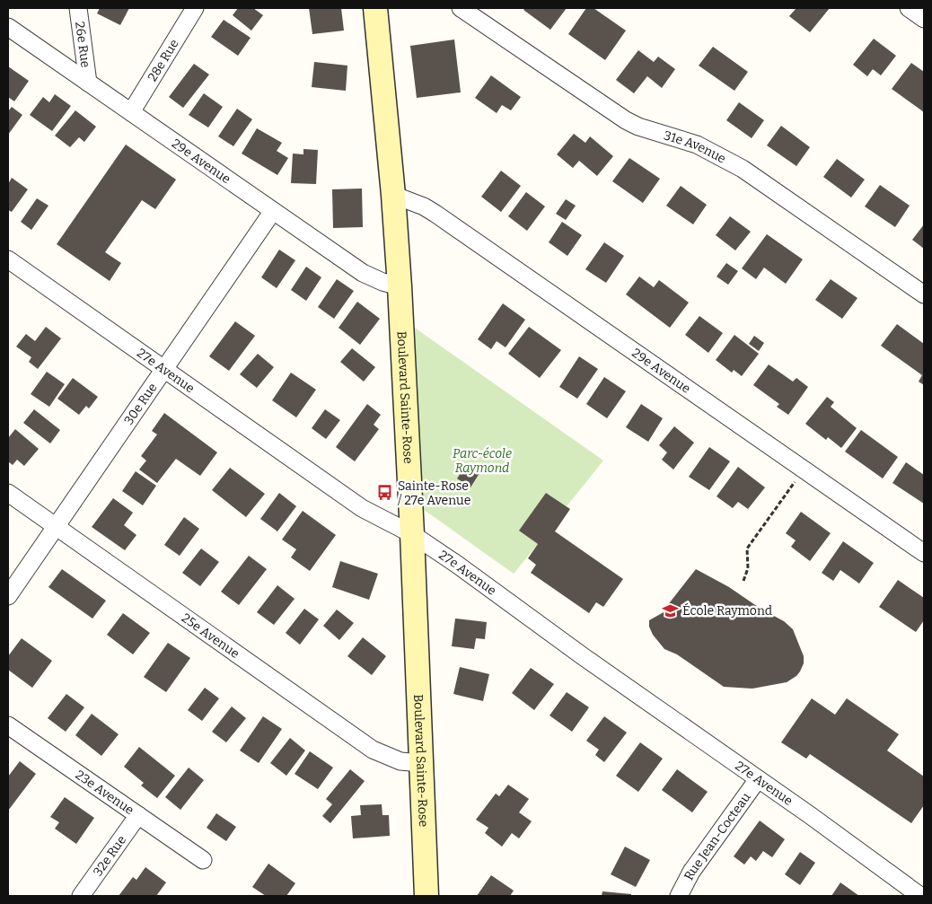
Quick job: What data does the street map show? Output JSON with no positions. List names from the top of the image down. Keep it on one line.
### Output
{"streets":{"street":["26e Rue","28e Rue","31e Avenue","29e Avenue","27e Avenue","Boulevard Sainte-Rose","30e Rue","25e Avenue","23e Avenue","Rue Jean-Cocteau","32e Rue"]},"crossings":[["26e Rue","29e Avenue"],["28e Rue","29e Avenue"],["29e Avenue","Boulevard Sainte-Rose"],["29e Avenue","30e Rue"],["27e Avenue","Boulevard Sainte-Rose"],["27e Avenue","30e Rue"],["27e Avenue","Rue Jean-Cocteau"],["Boulevard Sainte-Rose","25e Avenue"],["30e Rue","25e Avenue"],["23e Avenue","32e Rue"]],"parks":["Parc-école Raymond"],"places":{"bus stop":["Sainte-Rose / 27e Avenue"],"school or university":["École Raymond"]}}
